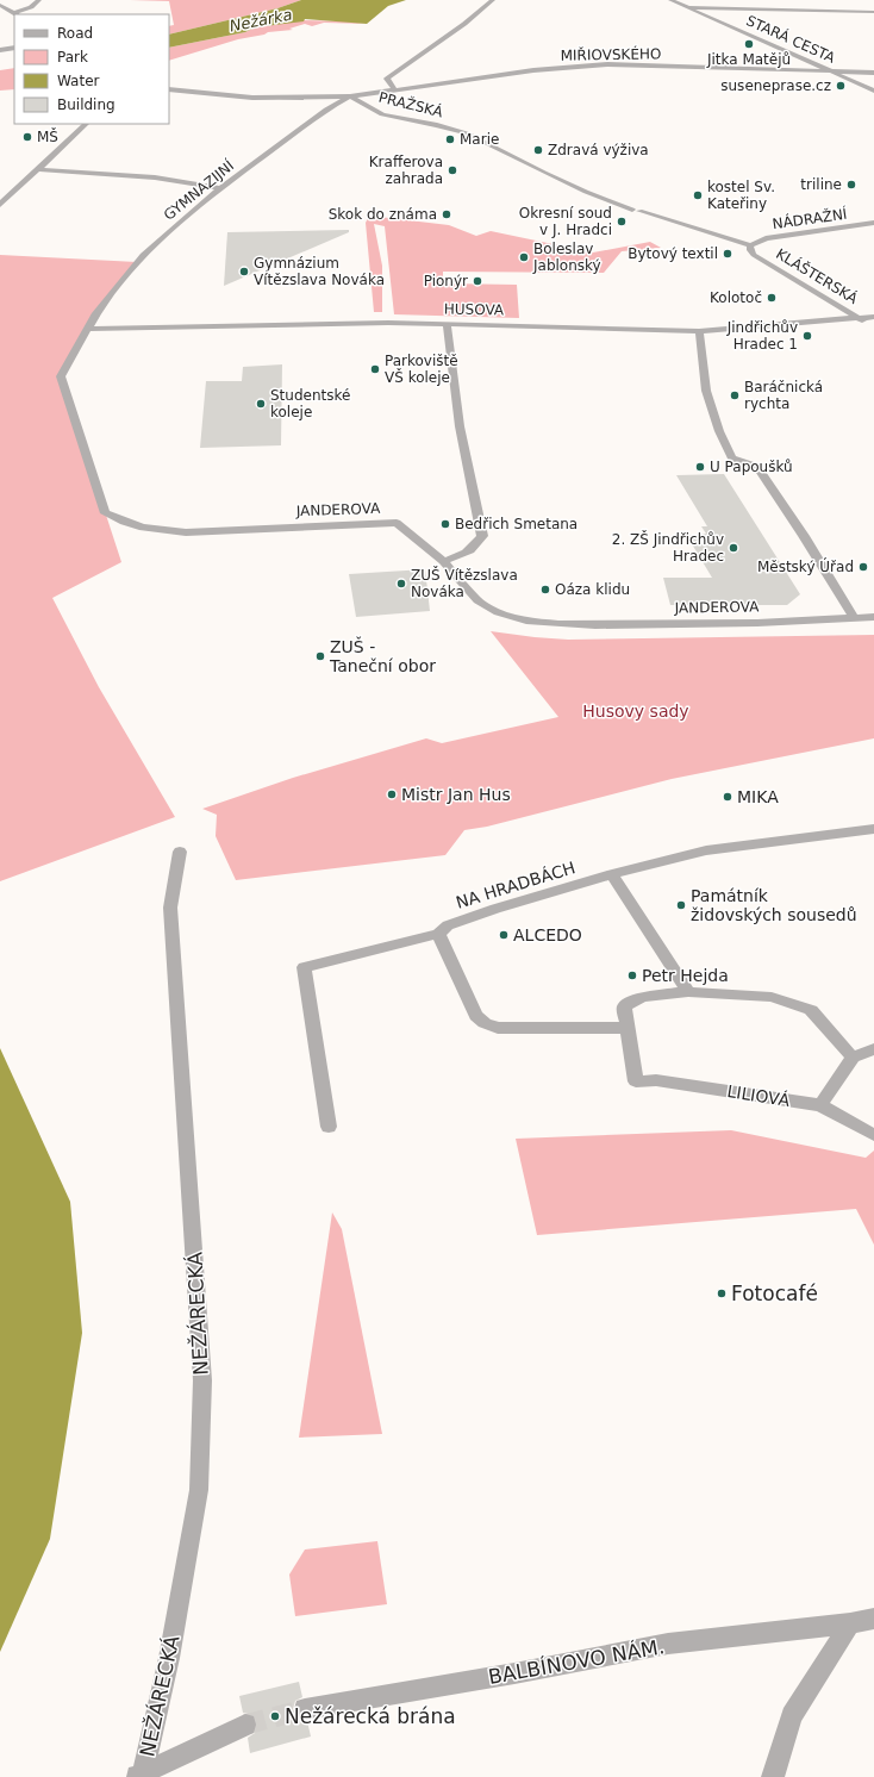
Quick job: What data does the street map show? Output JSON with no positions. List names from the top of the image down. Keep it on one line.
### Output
{"streets":{"street":["STARÁ CESTA","MIŘIOVSKÉHO","PRAŽSKÁ","GYMNAZIJNÍ","NÁDRAŽNÍ","KLÁŠTERSKÁ","HUSOVA","JANDEROVA","NA HRADBÁCH","LILIOVÁ","NEŽÁRECKÁ","BALBÍNOVO NÁM."]},"crossings":[["STARÁ CESTA","MIŘIOVSKÉHO"],["MIŘIOVSKÉHO","PRAŽSKÁ"],["MIŘIOVSKÉHO","GYMNAZIJNÍ"],["PRAŽSKÁ","GYMNAZIJNÍ"],["PRAŽSKÁ","NÁDRAŽNÍ"],["PRAŽSKÁ","KLÁŠTERSKÁ"],["GYMNAZIJNÍ","HUSOVA"],["GYMNAZIJNÍ","JANDEROVA"],["NÁDRAŽNÍ","KLÁŠTERSKÁ"],["KLÁŠTERSKÁ","HUSOVA"],["HUSOVA","JANDEROVA"]],"water":["Nežárka"],"parks":["Husovy sady"],"places":["Jitka Matějů","suseneprase.cz","MŠ","Marie","Zdravá výživa","Krafferova zahrada","triline","kostel Sv. Kateřiny","Skok do známa","Okresní soud v J. Hradci","Bytový textil","Boleslav Jablonský","Gymnázium Vítězslava Nováka","Pionýr","Kolotoč","Jindřichův Hradec 1","Parkoviště VŠ koleje","Baráčnická rychta","Studentské koleje","U Papoušků","Bedřich Smetana","2. ZŠ Jindřichův Hradec","Městský Úřad","ZUŠ Vítězslava Nováka","Oáza klidu","ZUŠ - Taneční obor","Mistr Jan Hus","MIKA","Památník židovských sousedů","ALCEDO","Petr Hejda","Fotocafé","Nežárecká brána"],"legend":["Road","Park","Water","Building"]}
